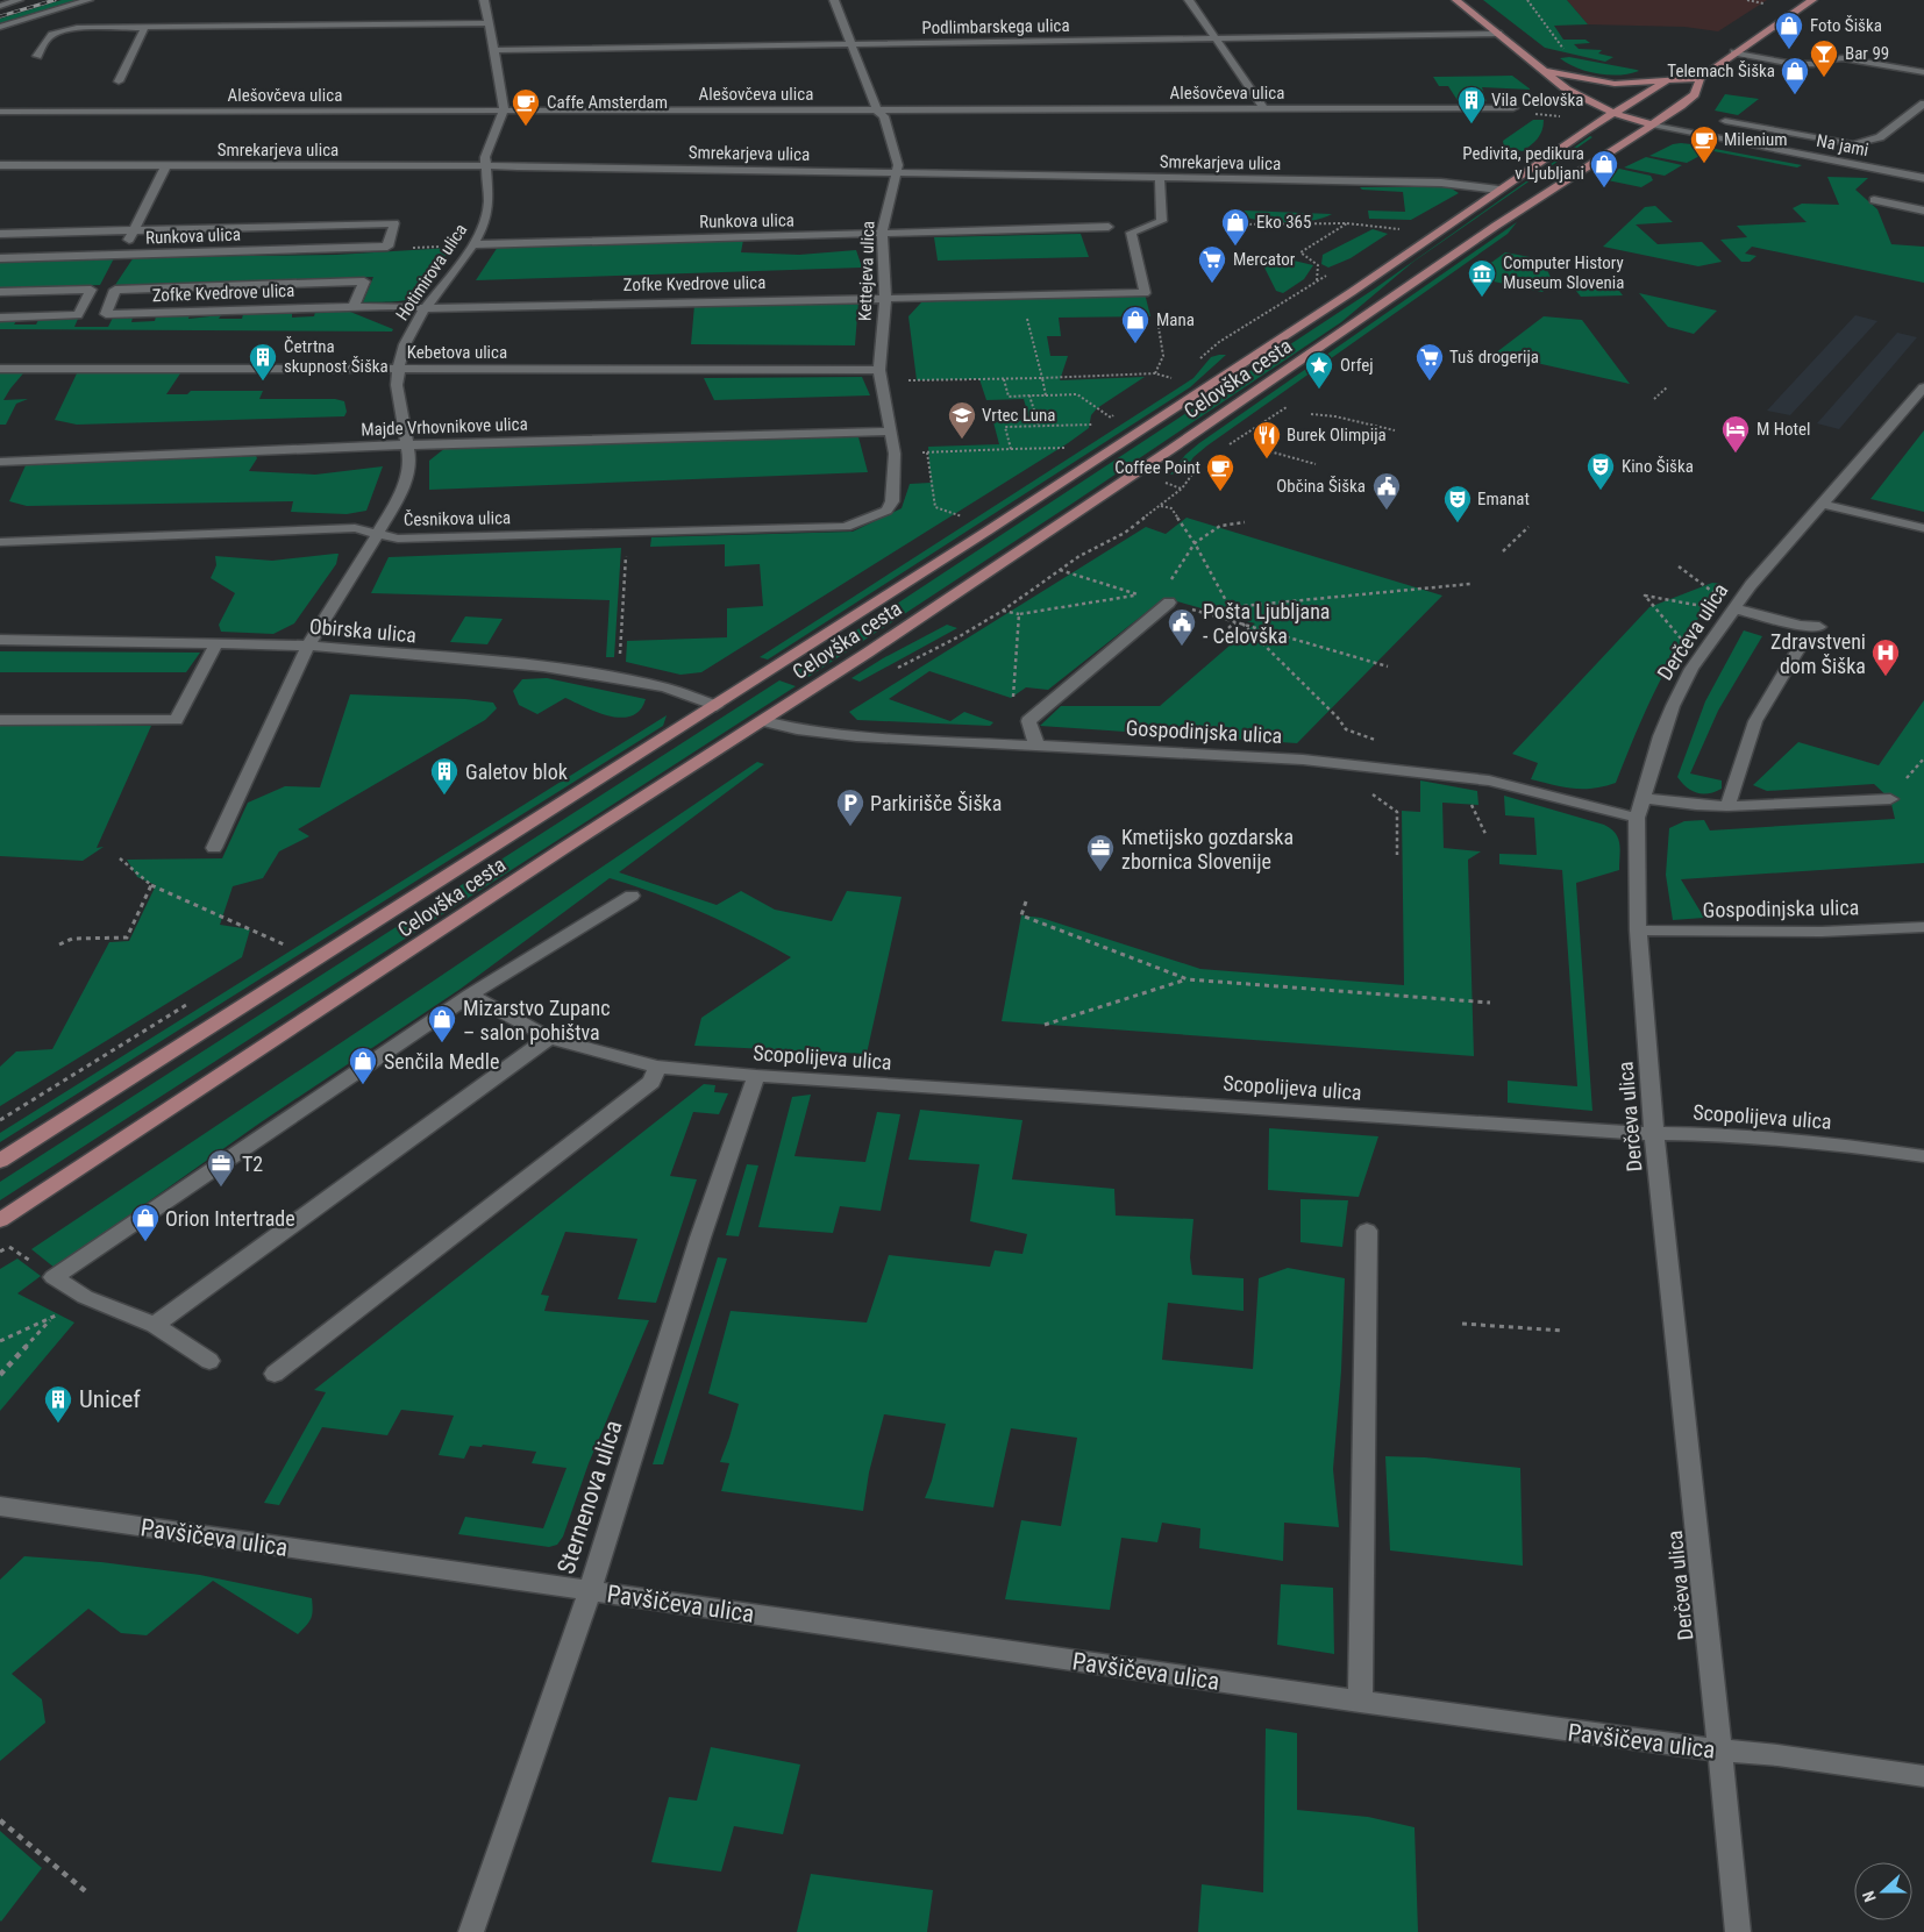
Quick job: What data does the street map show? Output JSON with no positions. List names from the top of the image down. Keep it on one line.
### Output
{"streets":{"main road":["Celovška cesta"],"street":["Podlimbarskega ulica","Alešovčeva ulica","Na jami","Smrekarjeva ulica","Runkova ulica","Kettejeva ulica","Hotimirova ulica","Zofke Kvedrove ulica","Kebetova ulica","Majde Vrhovnikove ulica","Česnikova ulica","Obirska ulica","Derčeva ulica","Gospodinjska ulica","Scopolijeva ulica","Sternenova ulica","Pavšičeva ulica"]},"crossings":[["Podlimbarskega ulica","Kettejeva ulica"],["Alešovčeva ulica","Kettejeva ulica"],["Alešovčeva ulica","Hotimirova ulica"],["Na jami","Celovška cesta"],["Smrekarjeva ulica","Kettejeva ulica"],["Smrekarjeva ulica","Hotimirova ulica"],["Smrekarjeva ulica","Celovška cesta"],["Runkova ulica","Kettejeva ulica"],["Runkova ulica","Hotimirova ulica"],["Kettejeva ulica","Zofke Kvedrove ulica"],["Kettejeva ulica","Kebetova ulica"],["Kettejeva ulica","Majde Vrhovnikove ulica"],["Kettejeva ulica","Česnikova ulica"],["Hotimirova ulica","Zofke Kvedrove ulica"],["Hotimirova ulica","Kebetova ulica"],["Hotimirova ulica","Majde Vrhovnikove ulica"],["Hotimirova ulica","Česnikova ulica"],["Hotimirova ulica","Obirska ulica"],["Celovška cesta","Obirska ulica"],["Celovška cesta","Gospodinjska ulica"],["Derčeva ulica","Gospodinjska ulica"],["Derčeva ulica","Scopolijeva ulica"],["Derčeva ulica","Pavšičeva ulica"],["Scopolijeva ulica","Sternenova ulica"],["Sternenova ulica","Pavšičeva ulica"]],"places":{"shop":["Foto Šiška","Telemach Šiška","Pedivita, pedikura v Ljubljani","Eko 365","Mana","Mizarstvo Zupanc – salon pohištva","Senčila Medle","Orion Intertrade"],"bar":["Bar 99"],"building":["Vila Celovška","Četrtna skupnost Šiška","Galetov blok","Unicef"],"cafe":["Caffe Amsterdam","Milenium","Coffee Point"],"supermarket":["Mercator","Tuš drogerija"],"museum":["Computer History Museum Slovenia"],"place":["Orfej"],"school or university":["Vrtec Luna"],"hotel":["M Hotel"],"restaurant":["Burek Olimpija"],"theatre":["Kino Šiška","Emanat"],"public building":["Občina Šiška","Pošta Ljubljana - Celovška"],"hospital":["Zdravstveni dom Šiška"],"parking":["Parkirišče Šiška"],"office":["Kmetijsko gozdarska zbornica Slovenije","T2"]},"north":"left"}
